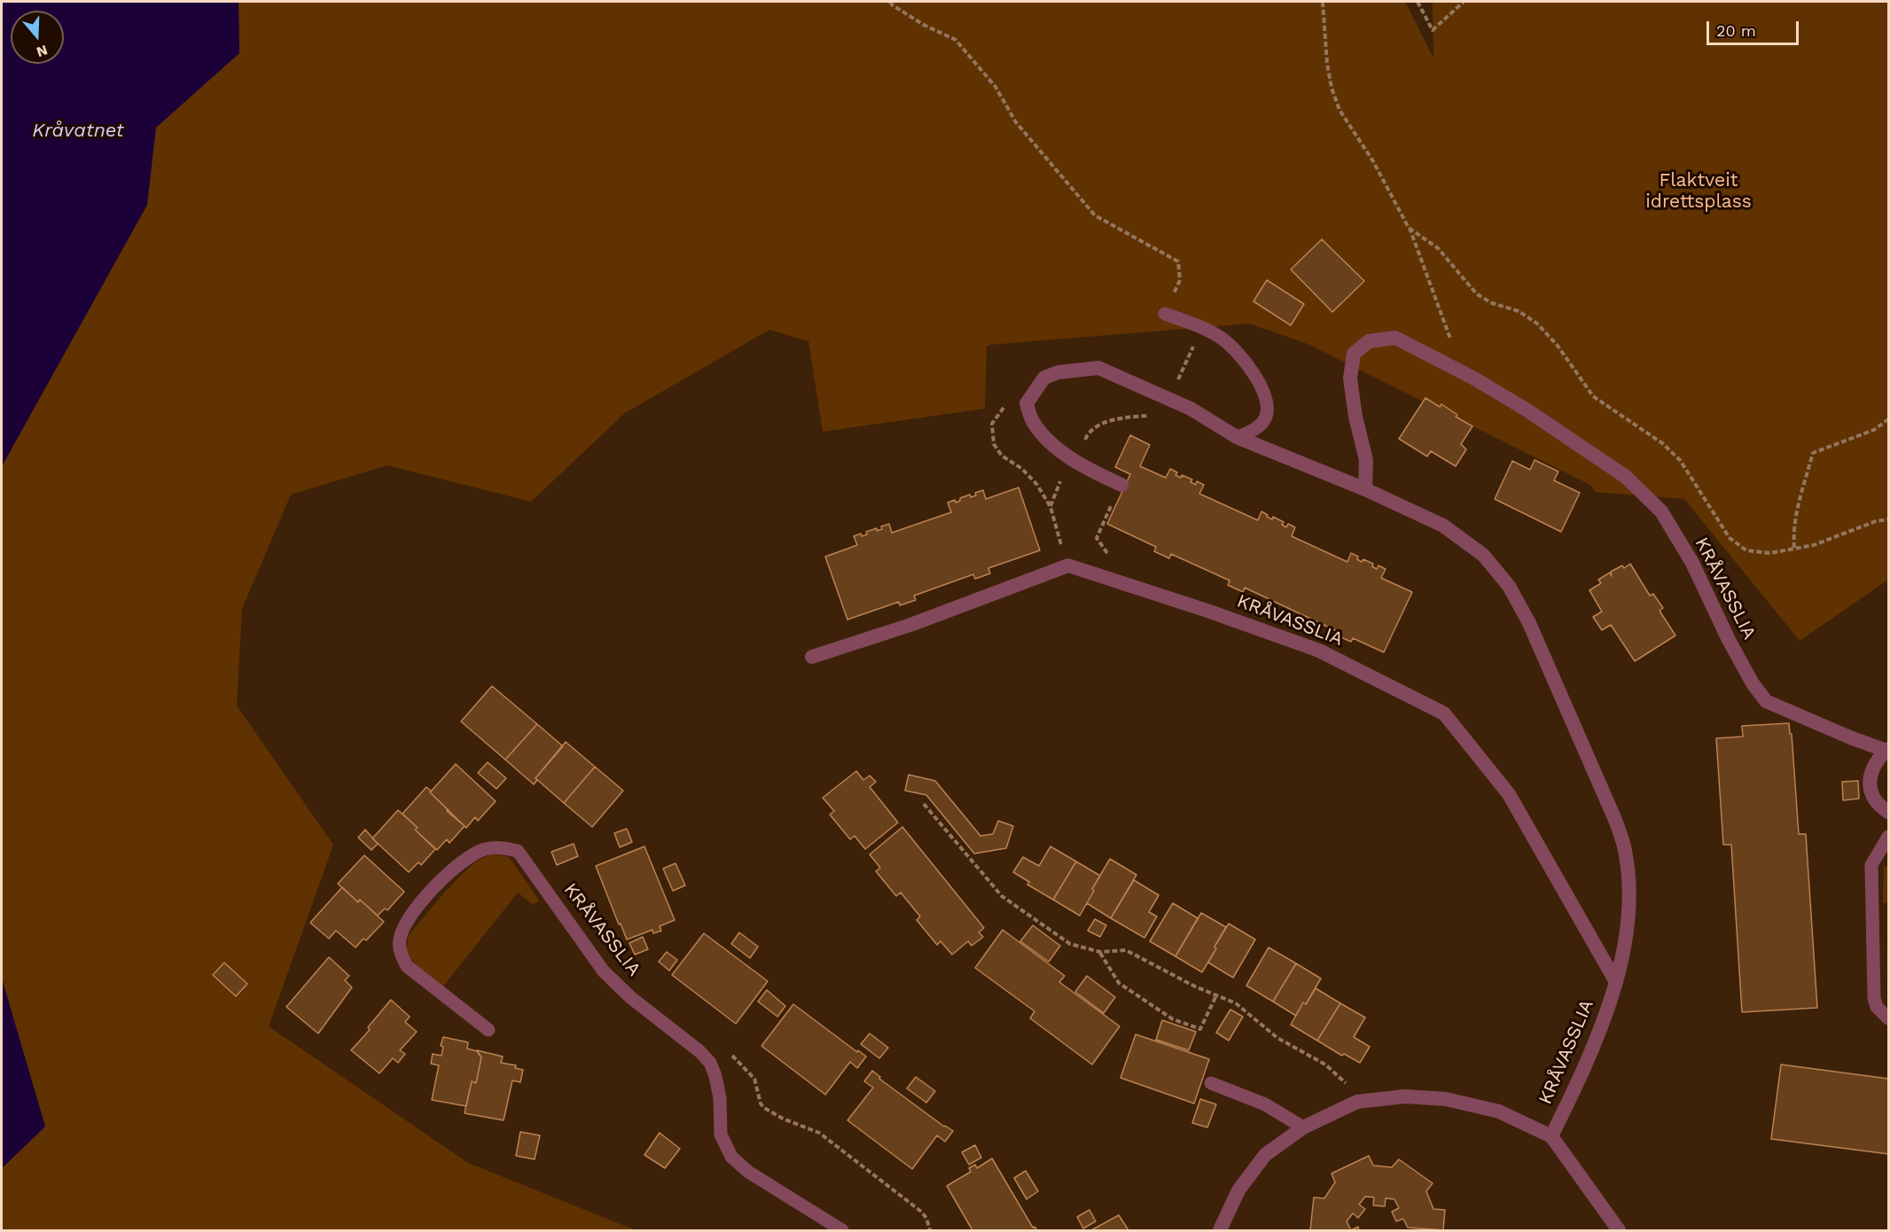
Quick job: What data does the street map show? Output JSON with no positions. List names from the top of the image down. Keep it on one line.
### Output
{"streets":{"street":["KRÅVASSLIA"]},"water":["Kråvatnet"],"parks":["Flaktveit idrettsplass"],"scale_bar":"20 m","north":"bottom"}
